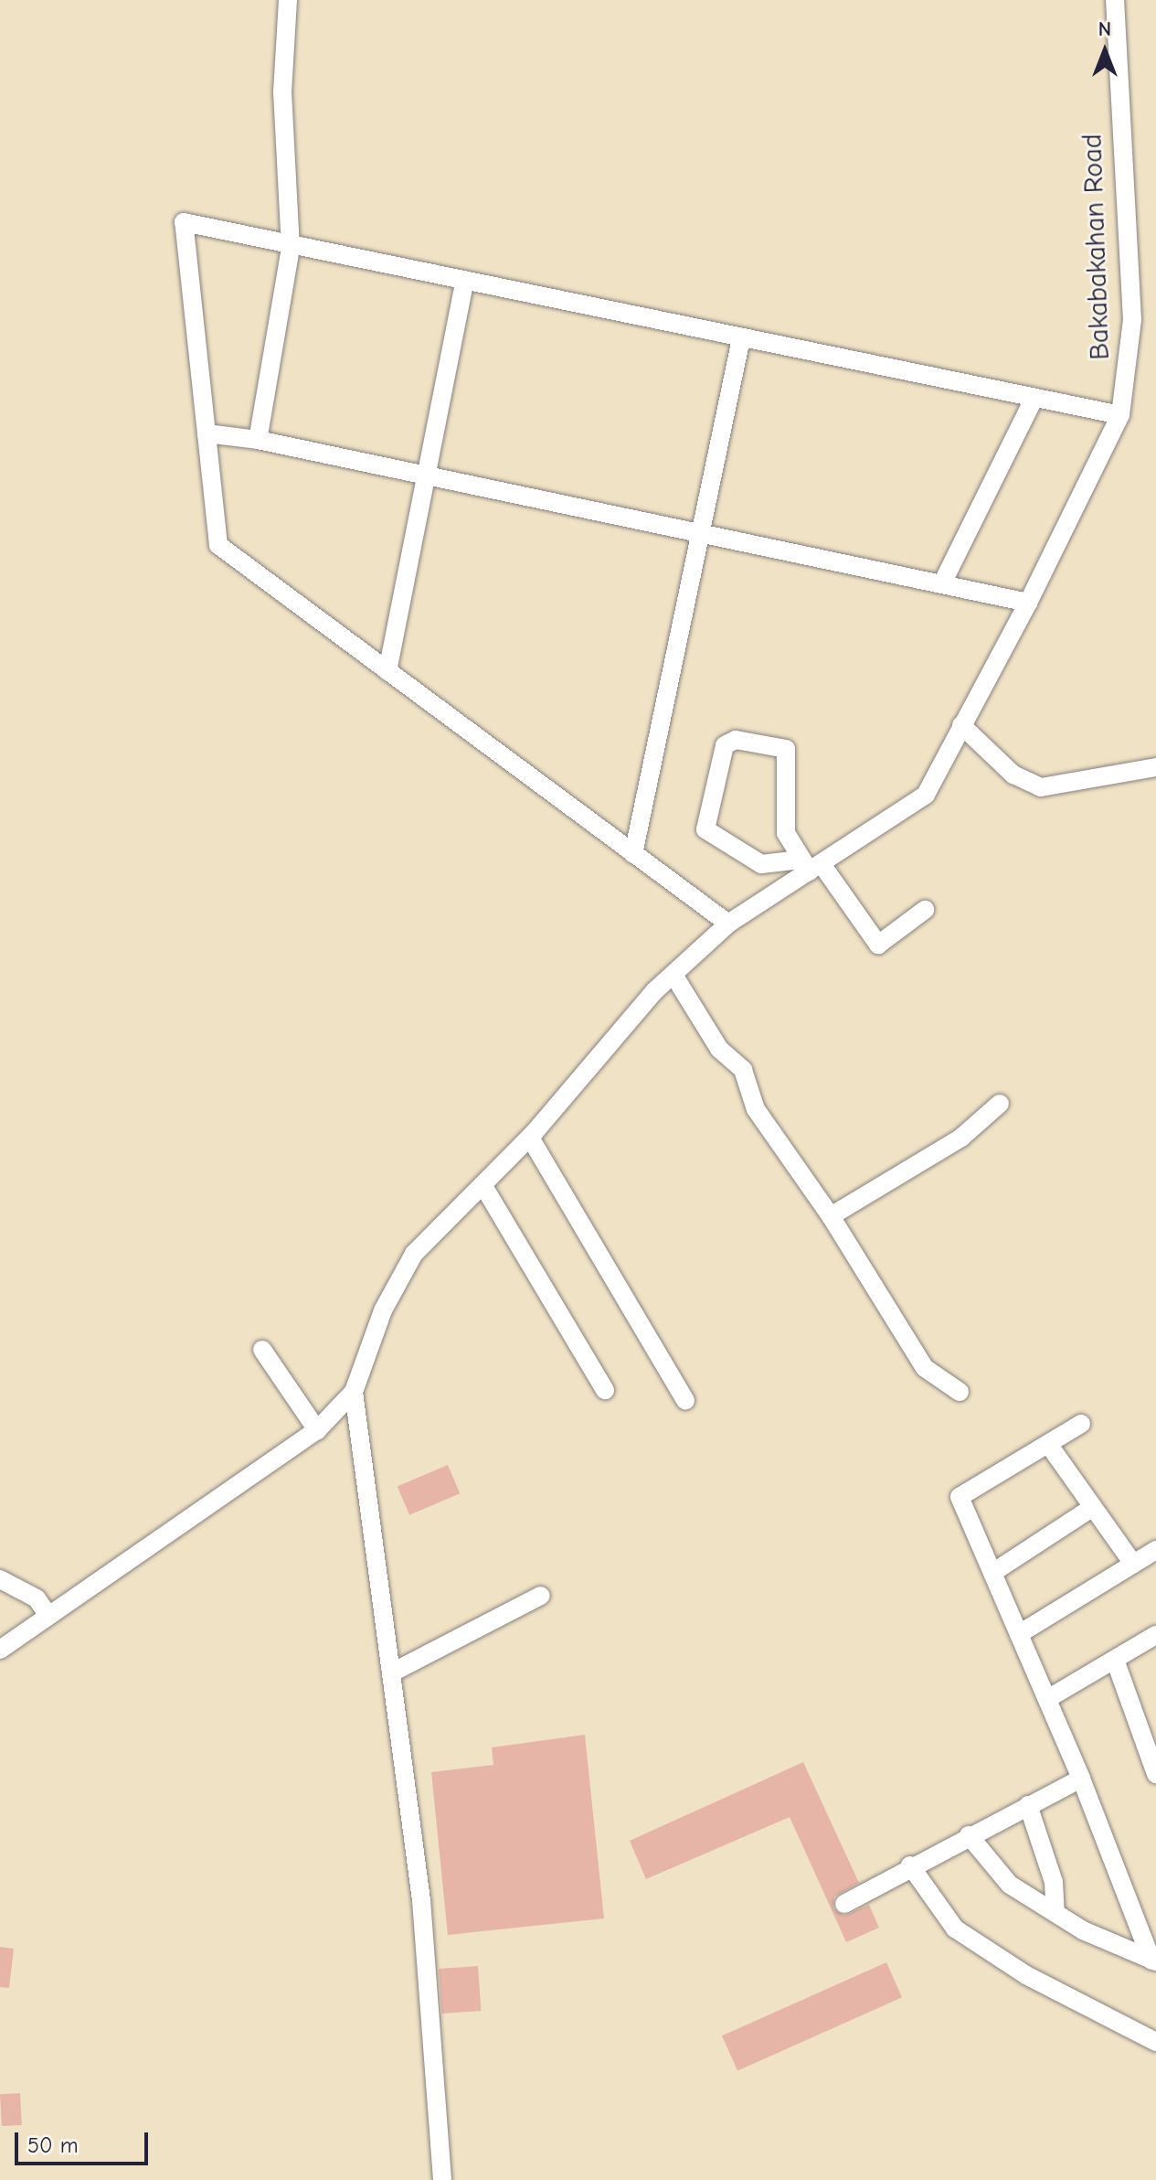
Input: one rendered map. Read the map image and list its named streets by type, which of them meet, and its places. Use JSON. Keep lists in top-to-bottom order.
{
  "streets": {
    "street": ["Bakabakahan Road"]
  },
  "scale_bar": "50 m",
  "north": "top"
}
